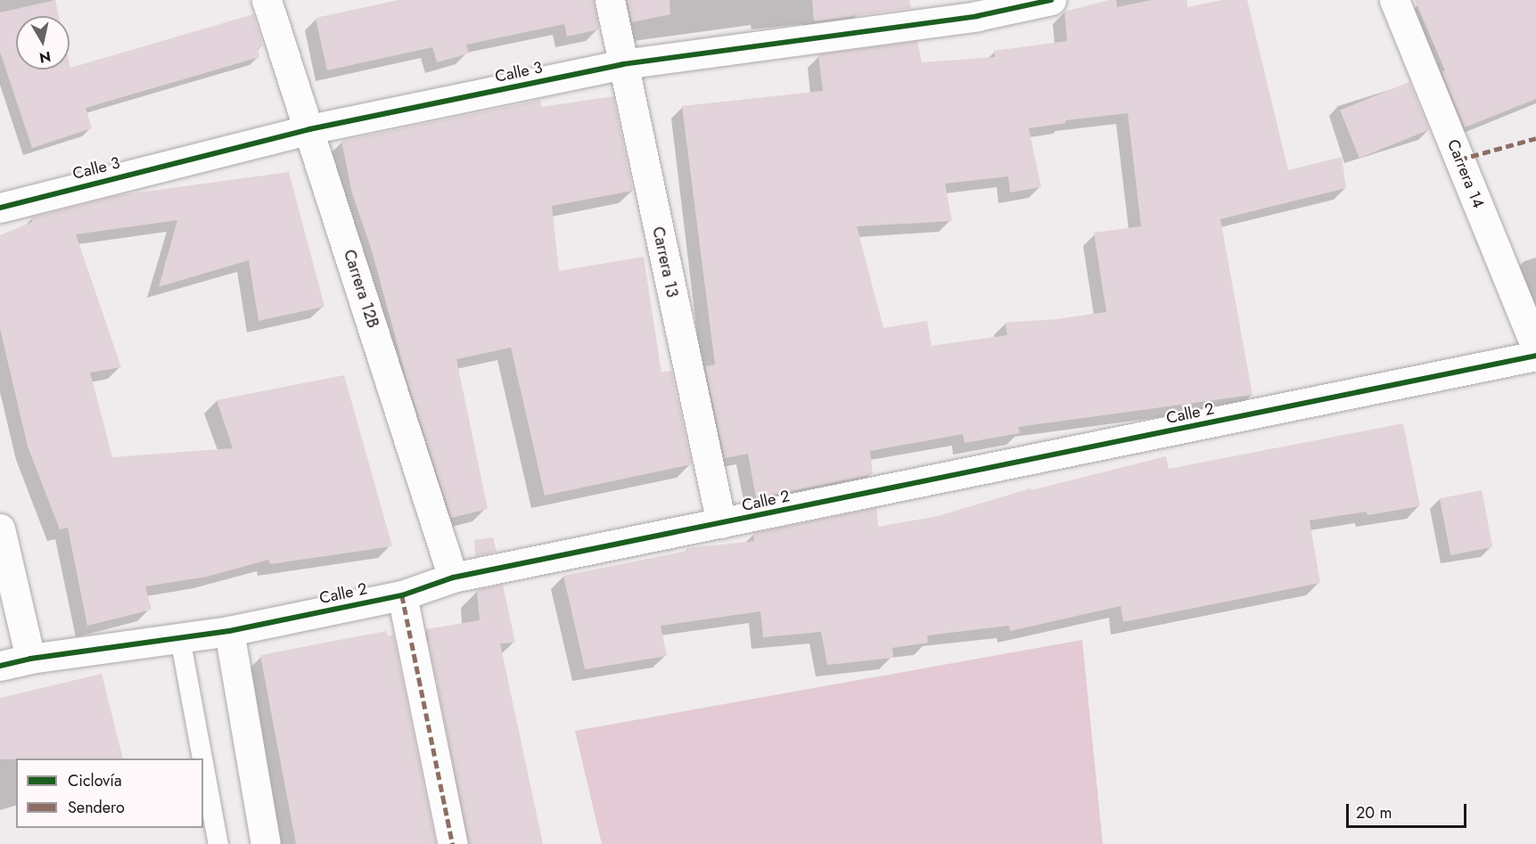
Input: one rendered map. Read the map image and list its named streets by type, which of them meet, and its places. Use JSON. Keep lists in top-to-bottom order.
{
  "streets": {
    "street": [
      "Calle 3",
      "Carrera 14",
      "Carrera 13",
      "Carrera 12B",
      "Calle 2"
    ]
  },
  "crossings": [
    ["Calle 3", "Carrera 13"],
    ["Calle 3", "Carrera 12B"],
    ["Carrera 13", "Calle 2"],
    ["Carrera 12B", "Calle 2"]
  ],
  "legend": ["Ciclovía", "Sendero"],
  "scale_bar": "20 m",
  "north": "bottom"
}
